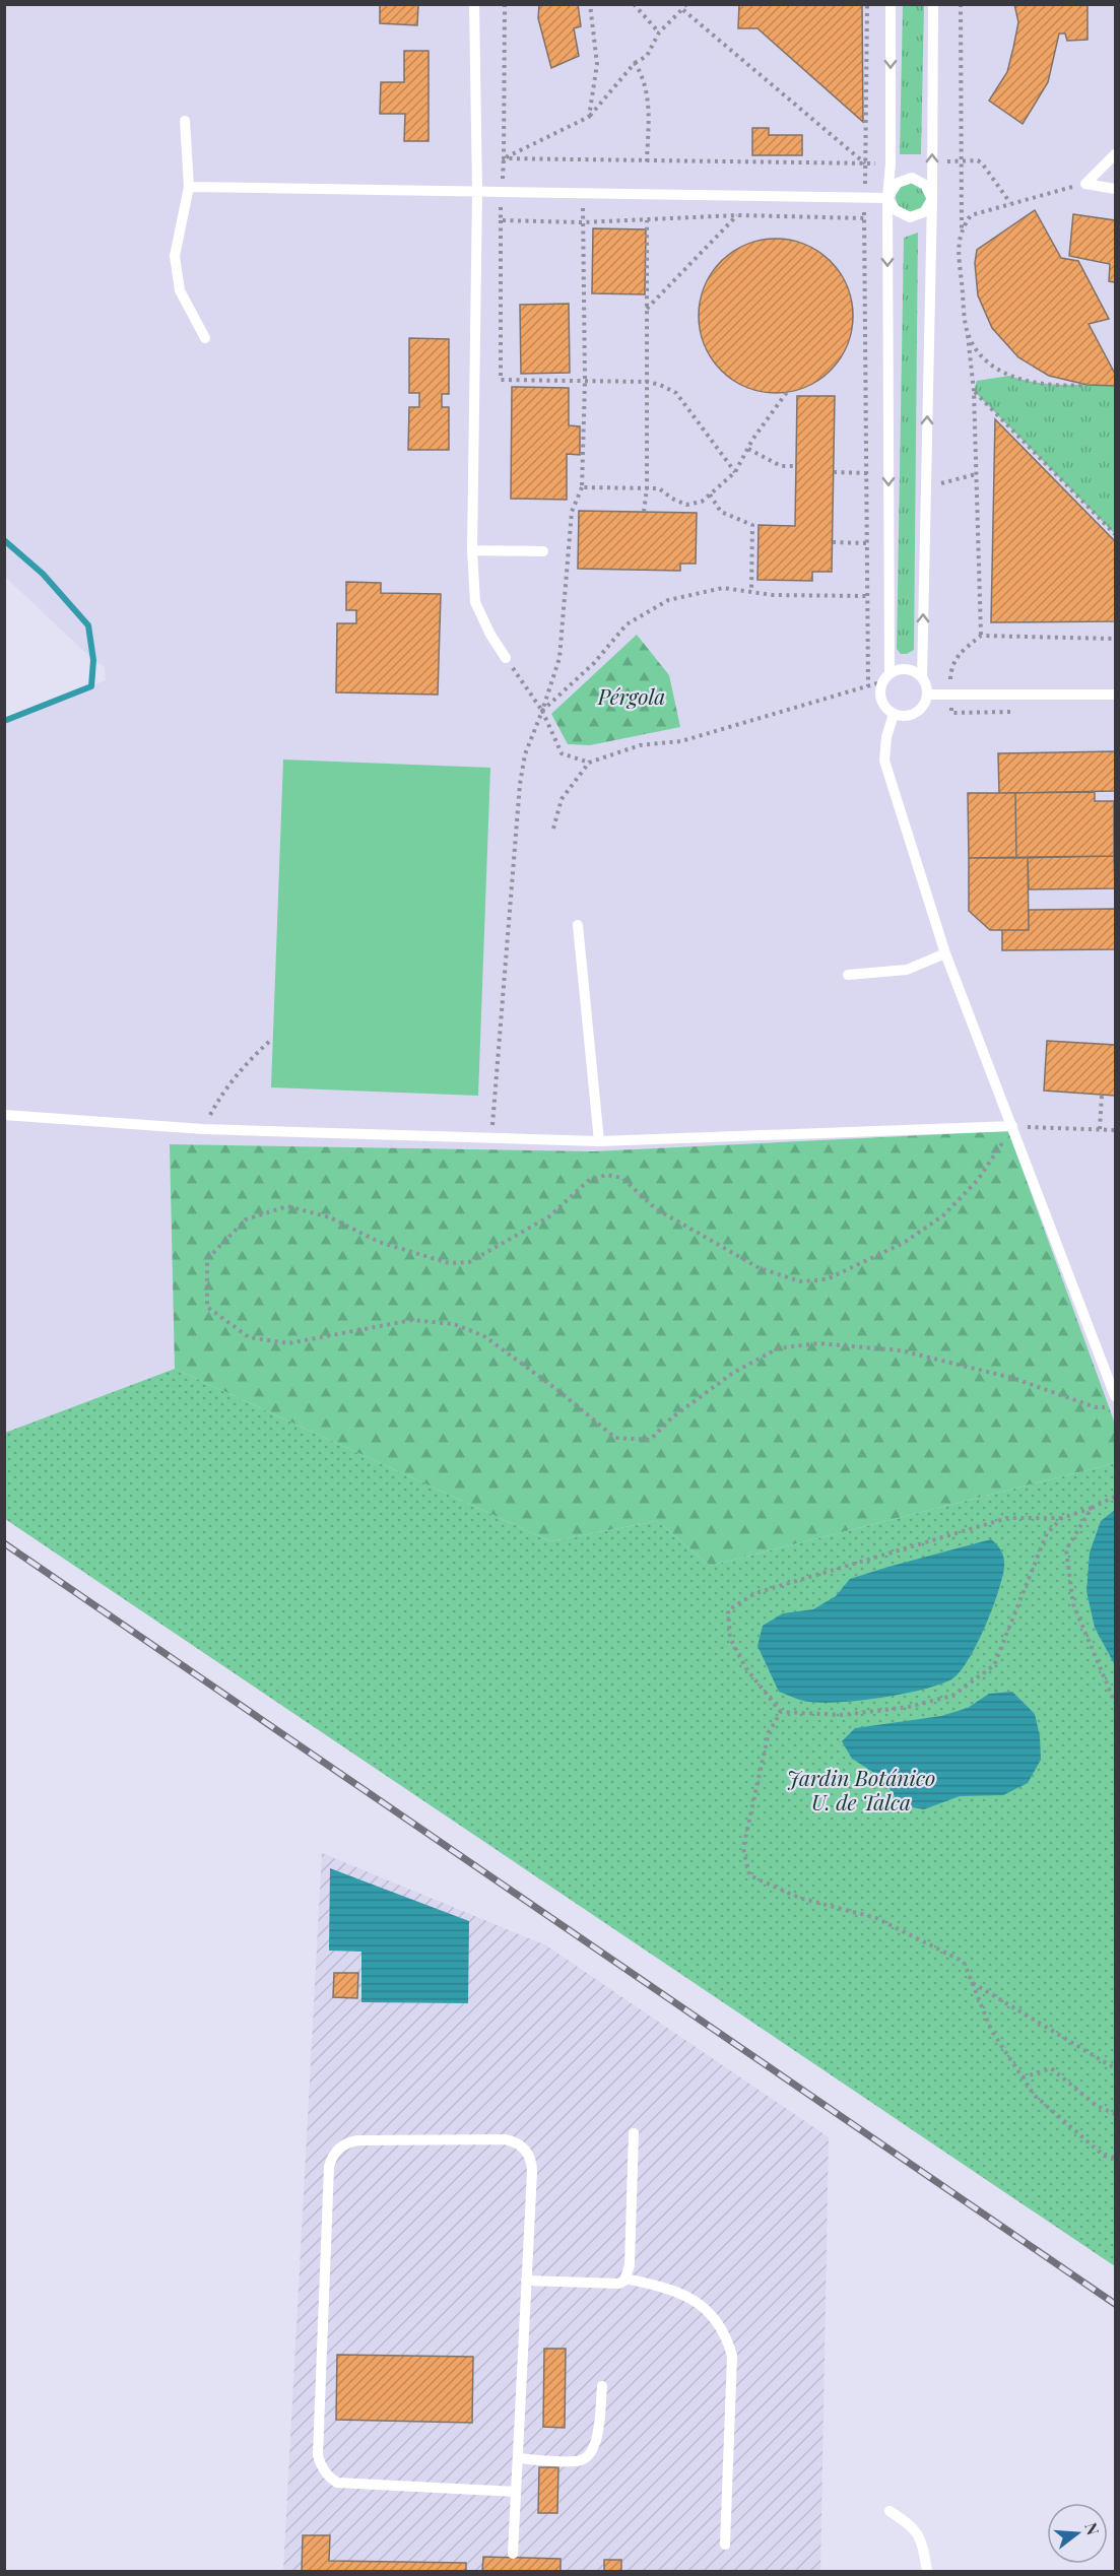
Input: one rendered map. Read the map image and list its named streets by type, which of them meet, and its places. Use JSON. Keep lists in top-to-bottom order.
{
  "parks": ["Pérgola", "Jardin Botánico U. de Talca"],
  "north": "right"
}
